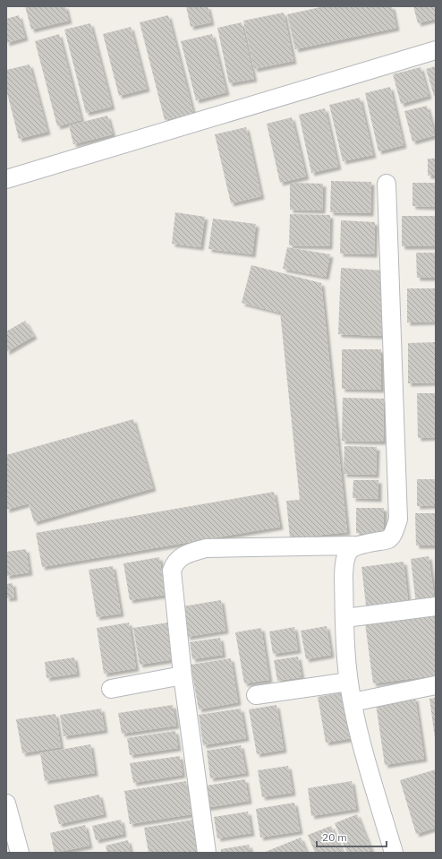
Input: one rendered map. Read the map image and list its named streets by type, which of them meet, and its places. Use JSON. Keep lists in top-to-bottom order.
{
  "scale_bar": "20 m"
}
